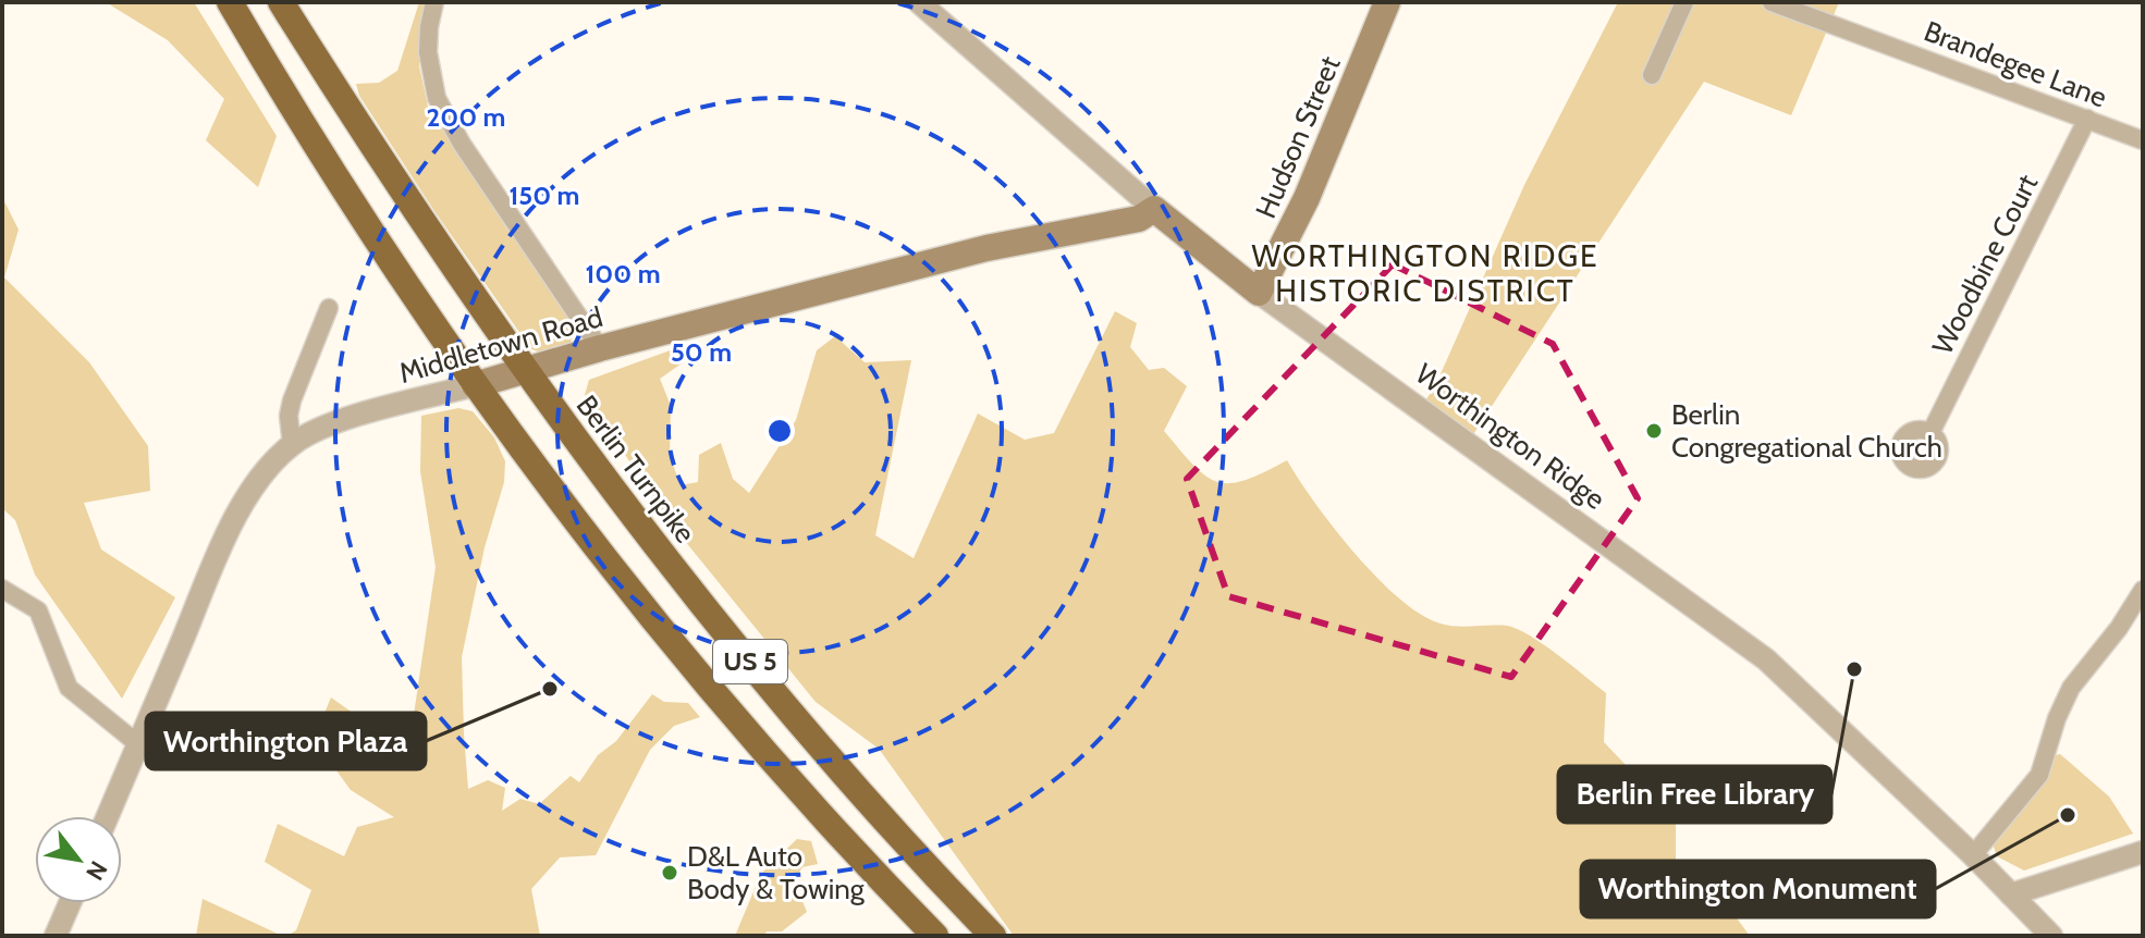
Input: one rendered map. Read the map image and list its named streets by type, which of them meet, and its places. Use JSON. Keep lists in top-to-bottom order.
{
  "streets": {
    "highway": ["Berlin Turnpike", "US 5"],
    "main road": ["Hudson Street", "Middletown Road", "Worthington Ridge"],
    "street": ["Brandegee Lane", "Woodbine Court"]
  },
  "crossings": [
    ["Brandegee Lane", "Woodbine Court"],
    ["Hudson Street", "Worthington Ridge"],
    ["Middletown Road", "Worthington Ridge"],
    ["Middletown Road", "Berlin Turnpike"],
    ["Middletown Road", "US 5"]
  ],
  "districts": ["WORTHINGTON RIDGE HISTORIC DISTRICT"],
  "places": [
    "Berlin Congregational Church",
    "Berlin Free Library",
    "Worthington Plaza",
    "Worthington Monument",
    "D&L Auto Body & Towing"
  ],
  "north": "bottom right",
  "rings": [
    "200 m",
    "150 m",
    "100 m",
    "50 m"
  ]
}
